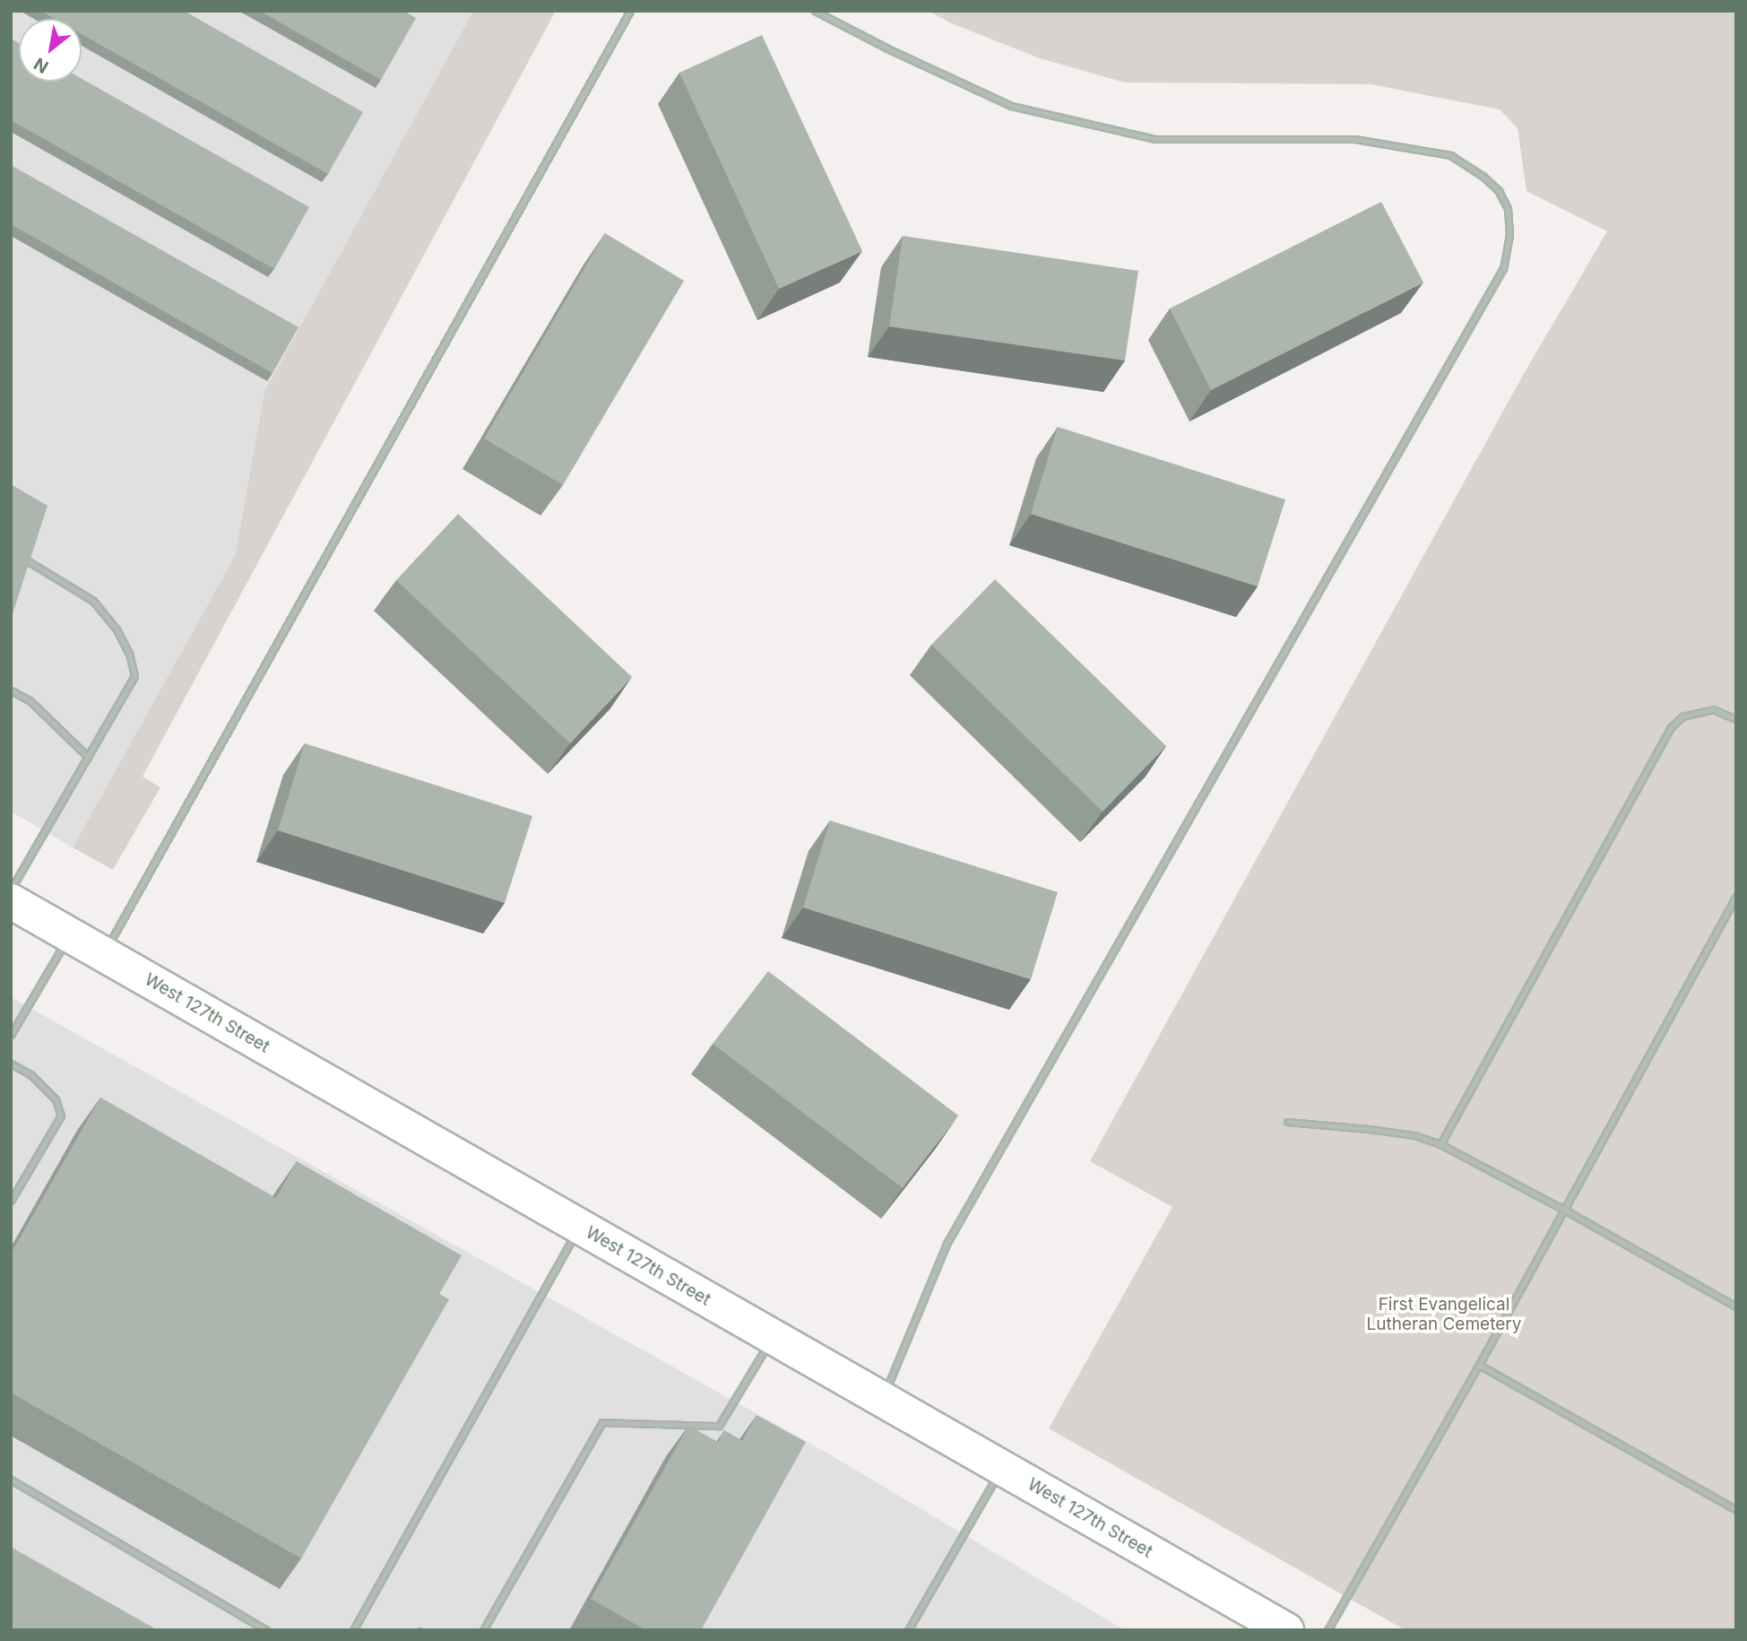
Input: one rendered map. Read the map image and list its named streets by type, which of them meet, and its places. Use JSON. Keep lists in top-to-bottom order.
{
  "streets": {
    "main road": ["West 127th Street"]
  },
  "parks": ["First Evangelical Lutheran Cemetery"],
  "north": "bottom left"
}
